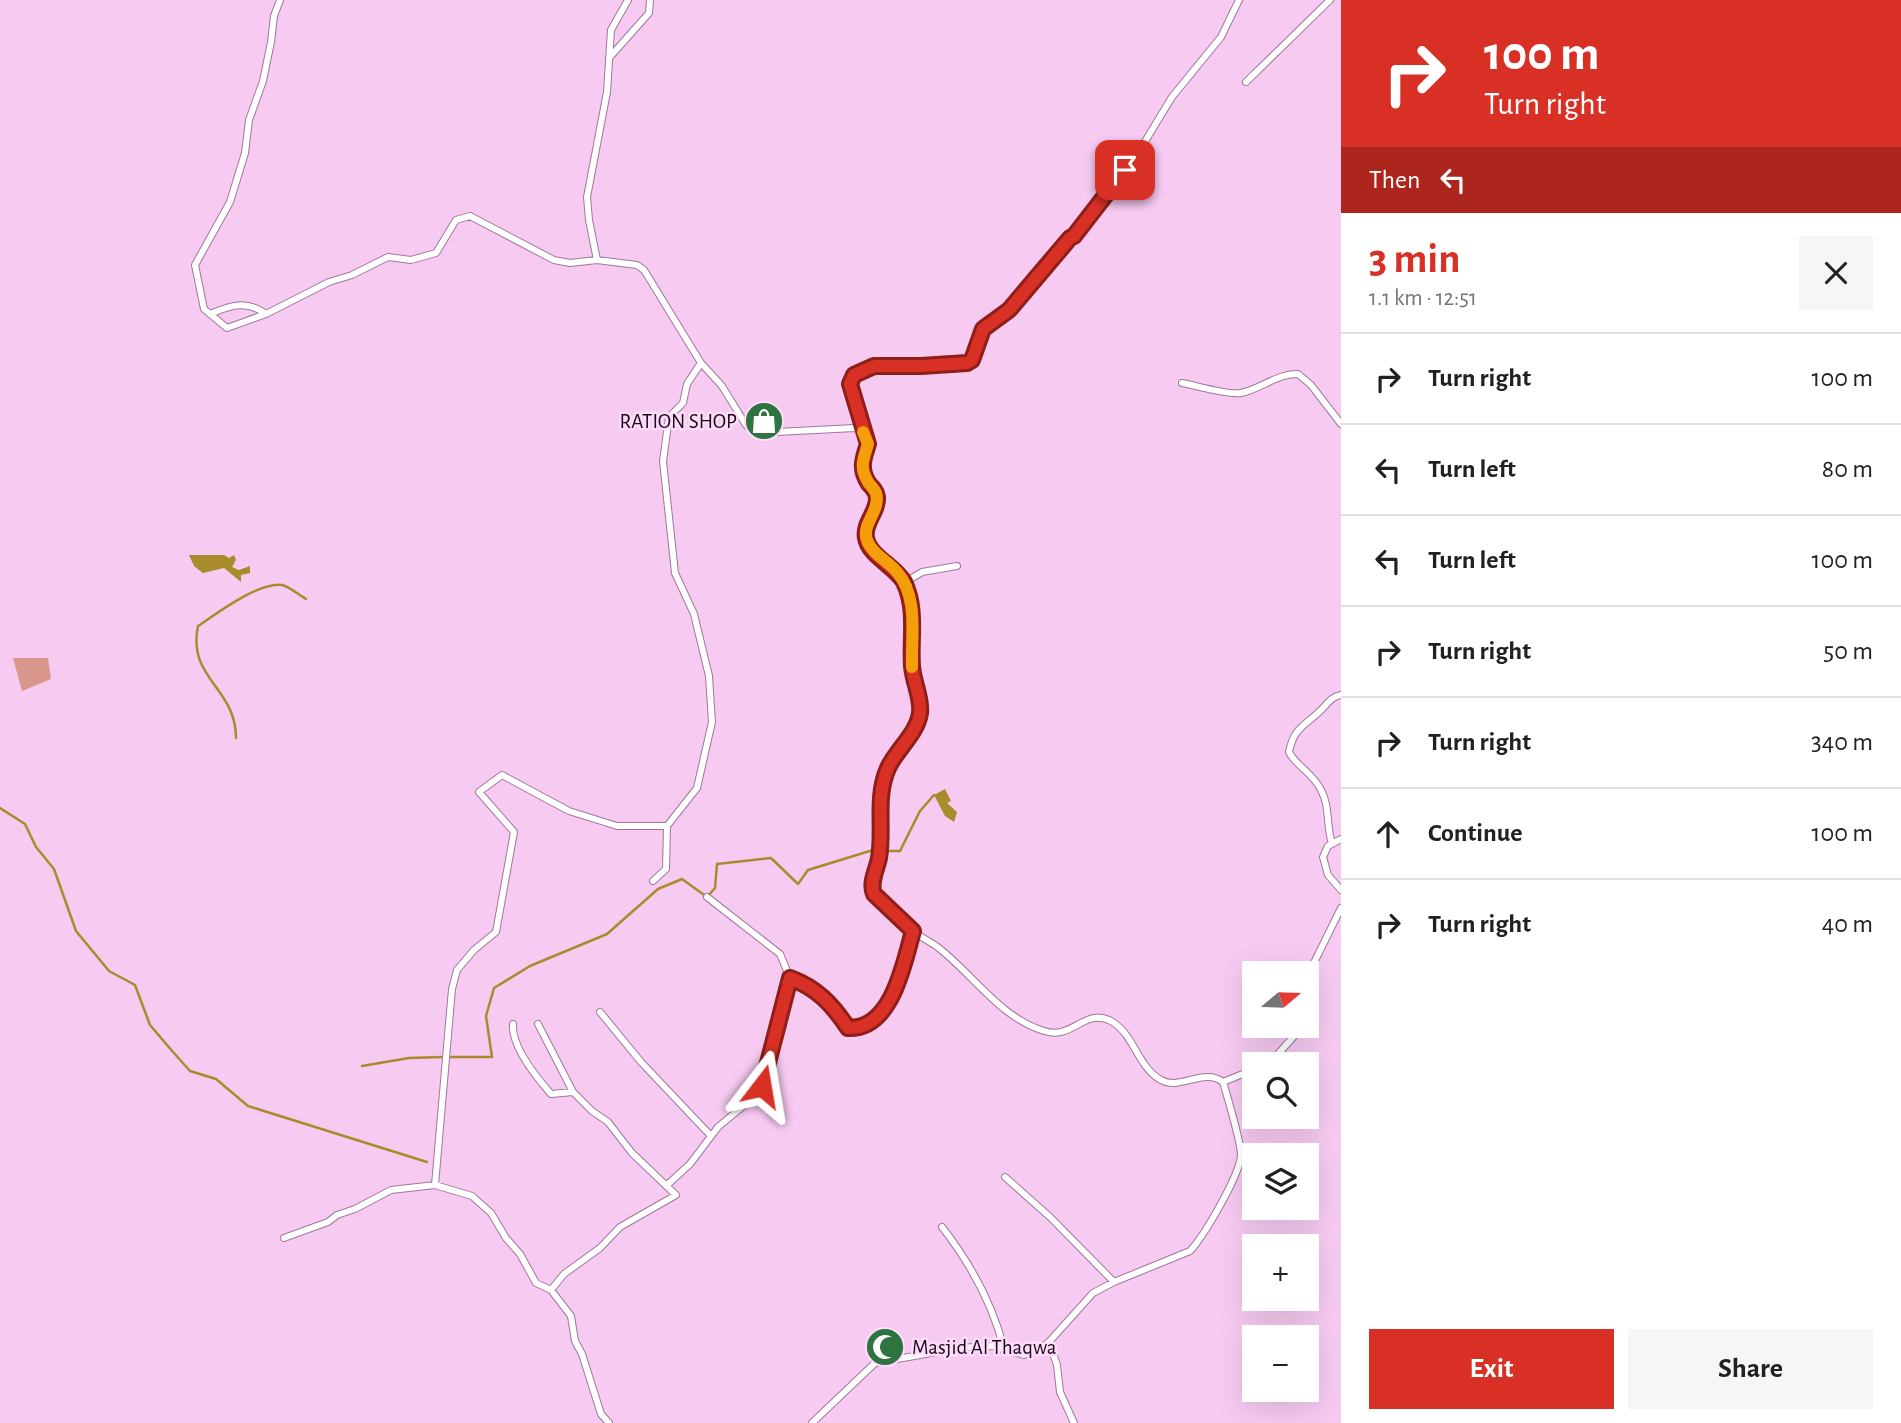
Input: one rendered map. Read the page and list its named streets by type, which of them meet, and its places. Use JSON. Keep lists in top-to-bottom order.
{
  "places": {
    "shop": ["RATION SHOP"],
    "mosque": ["Masjid Al Thaqwa"]
  },
  "north": "right",
  "page": {
    "turn": ["100 m", "Turn right"],
    "then": "Then",
    "heading": ["3 min", "1.1 km · 12:51"],
    "list": [
      {
        "name": "Turn right",
        "value": "100 m"
      },
      {
        "name": "Turn left",
        "value": "80 m"
      },
      {
        "name": "Turn left",
        "value": "100 m"
      },
      {
        "name": "Turn right",
        "value": "50 m"
      },
      {
        "name": "Turn right",
        "value": "340 m"
      },
      {
        "name": "Continue",
        "value": "100 m"
      },
      {
        "name": "Turn right",
        "value": "40 m"
      }
    ],
    "map_buttons": ["+", "−"],
    "buttons": ["Exit", "Share"]
  }
}
